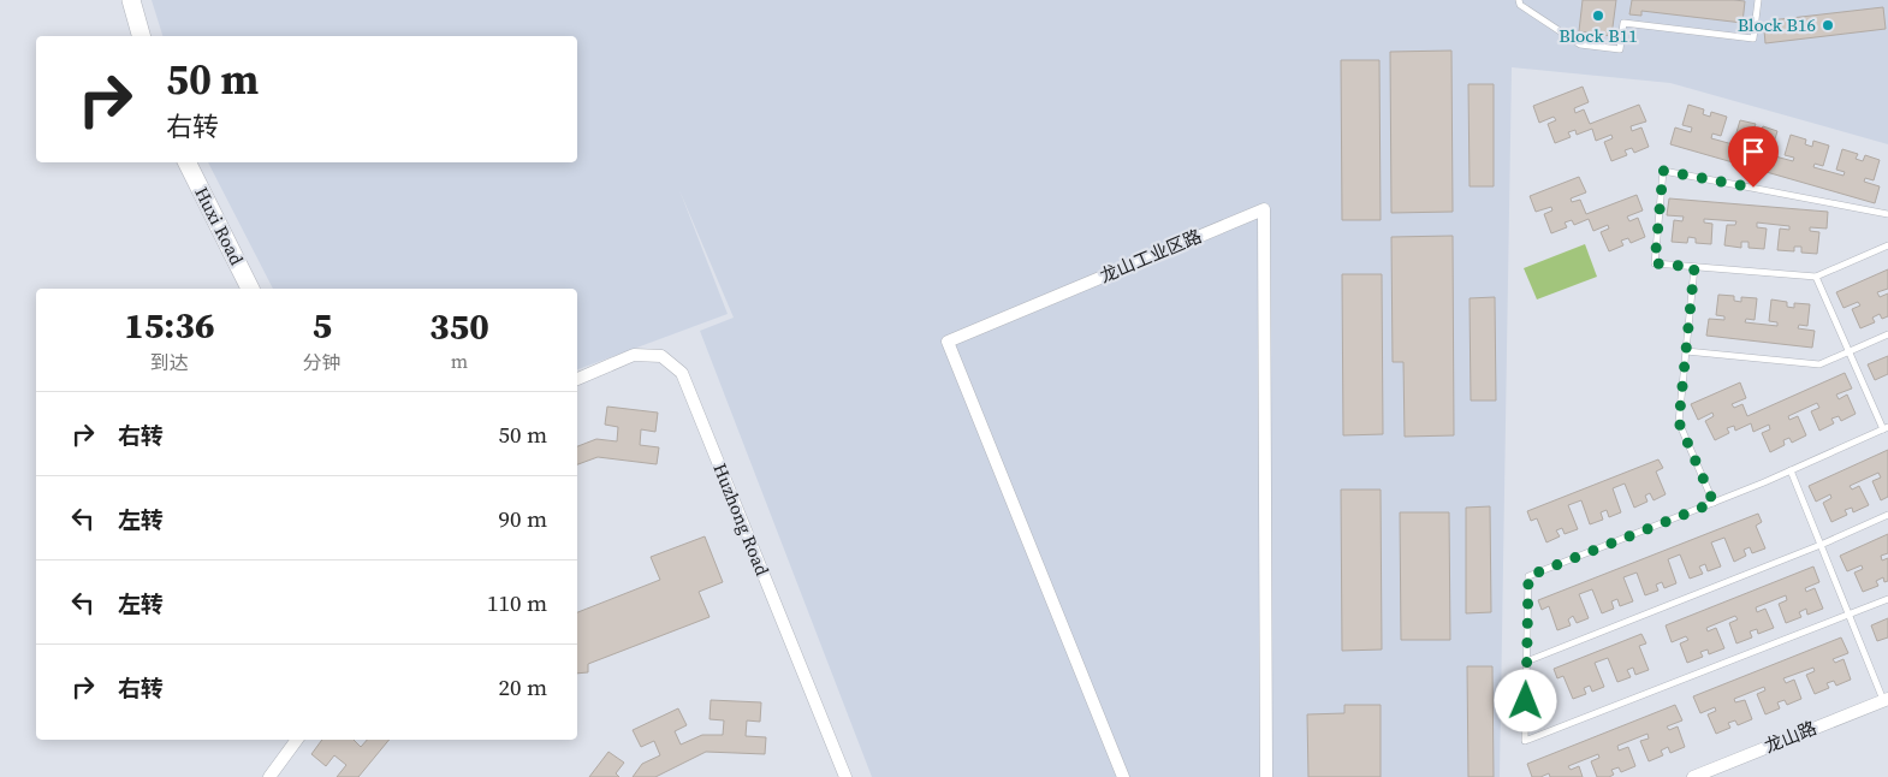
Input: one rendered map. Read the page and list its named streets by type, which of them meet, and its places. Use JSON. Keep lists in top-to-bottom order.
{
  "streets": {
    "street": [
      "Huxi Road",
      "龙山工业区路",
      "Huzhong Road",
      "龙山路"
    ]
  },
  "places": ["Block B11", "Block B16"],
  "page": {
    "turn": ["50 m", "右转"],
    "eta": [
      "15:36",
      "到达",
      "5",
      "分钟",
      "350",
      "m"
    ],
    "list": [
      {
        "name": "右转",
        "value": "50 m"
      },
      {
        "name": "左转",
        "value": "90 m"
      },
      {
        "name": "左转",
        "value": "110 m"
      },
      {
        "name": "右转",
        "value": "20 m"
      }
    ]
  }
}
